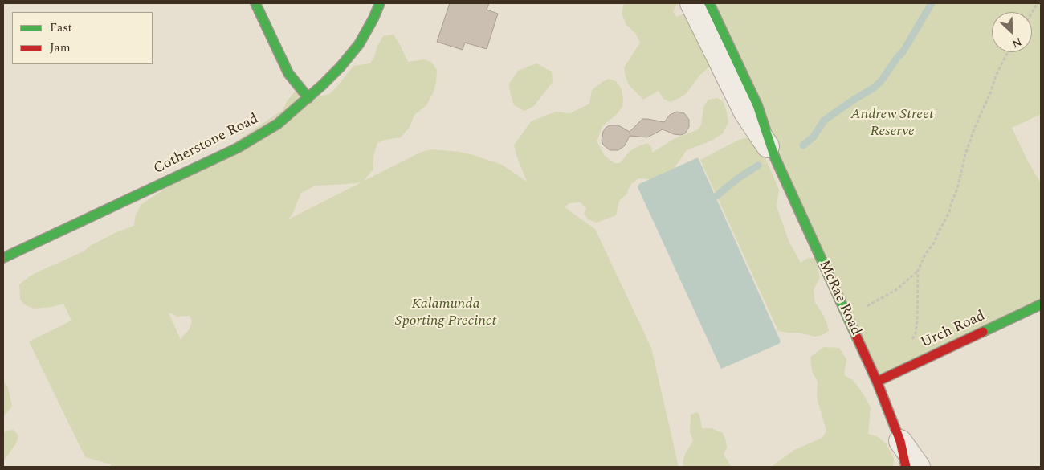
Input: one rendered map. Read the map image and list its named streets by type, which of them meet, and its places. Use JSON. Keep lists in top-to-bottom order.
{
  "streets": {
    "street": ["Cotherstone Road", "McRae Road", "Urch Road"]
  },
  "crossings": [
    ["McRae Road", "Urch Road"]
  ],
  "parks": ["Andrew Street Reserve", "Kalamunda Sporting Precinct"],
  "legend": ["Fast", "Jam"],
  "north": "bottom right"
}
